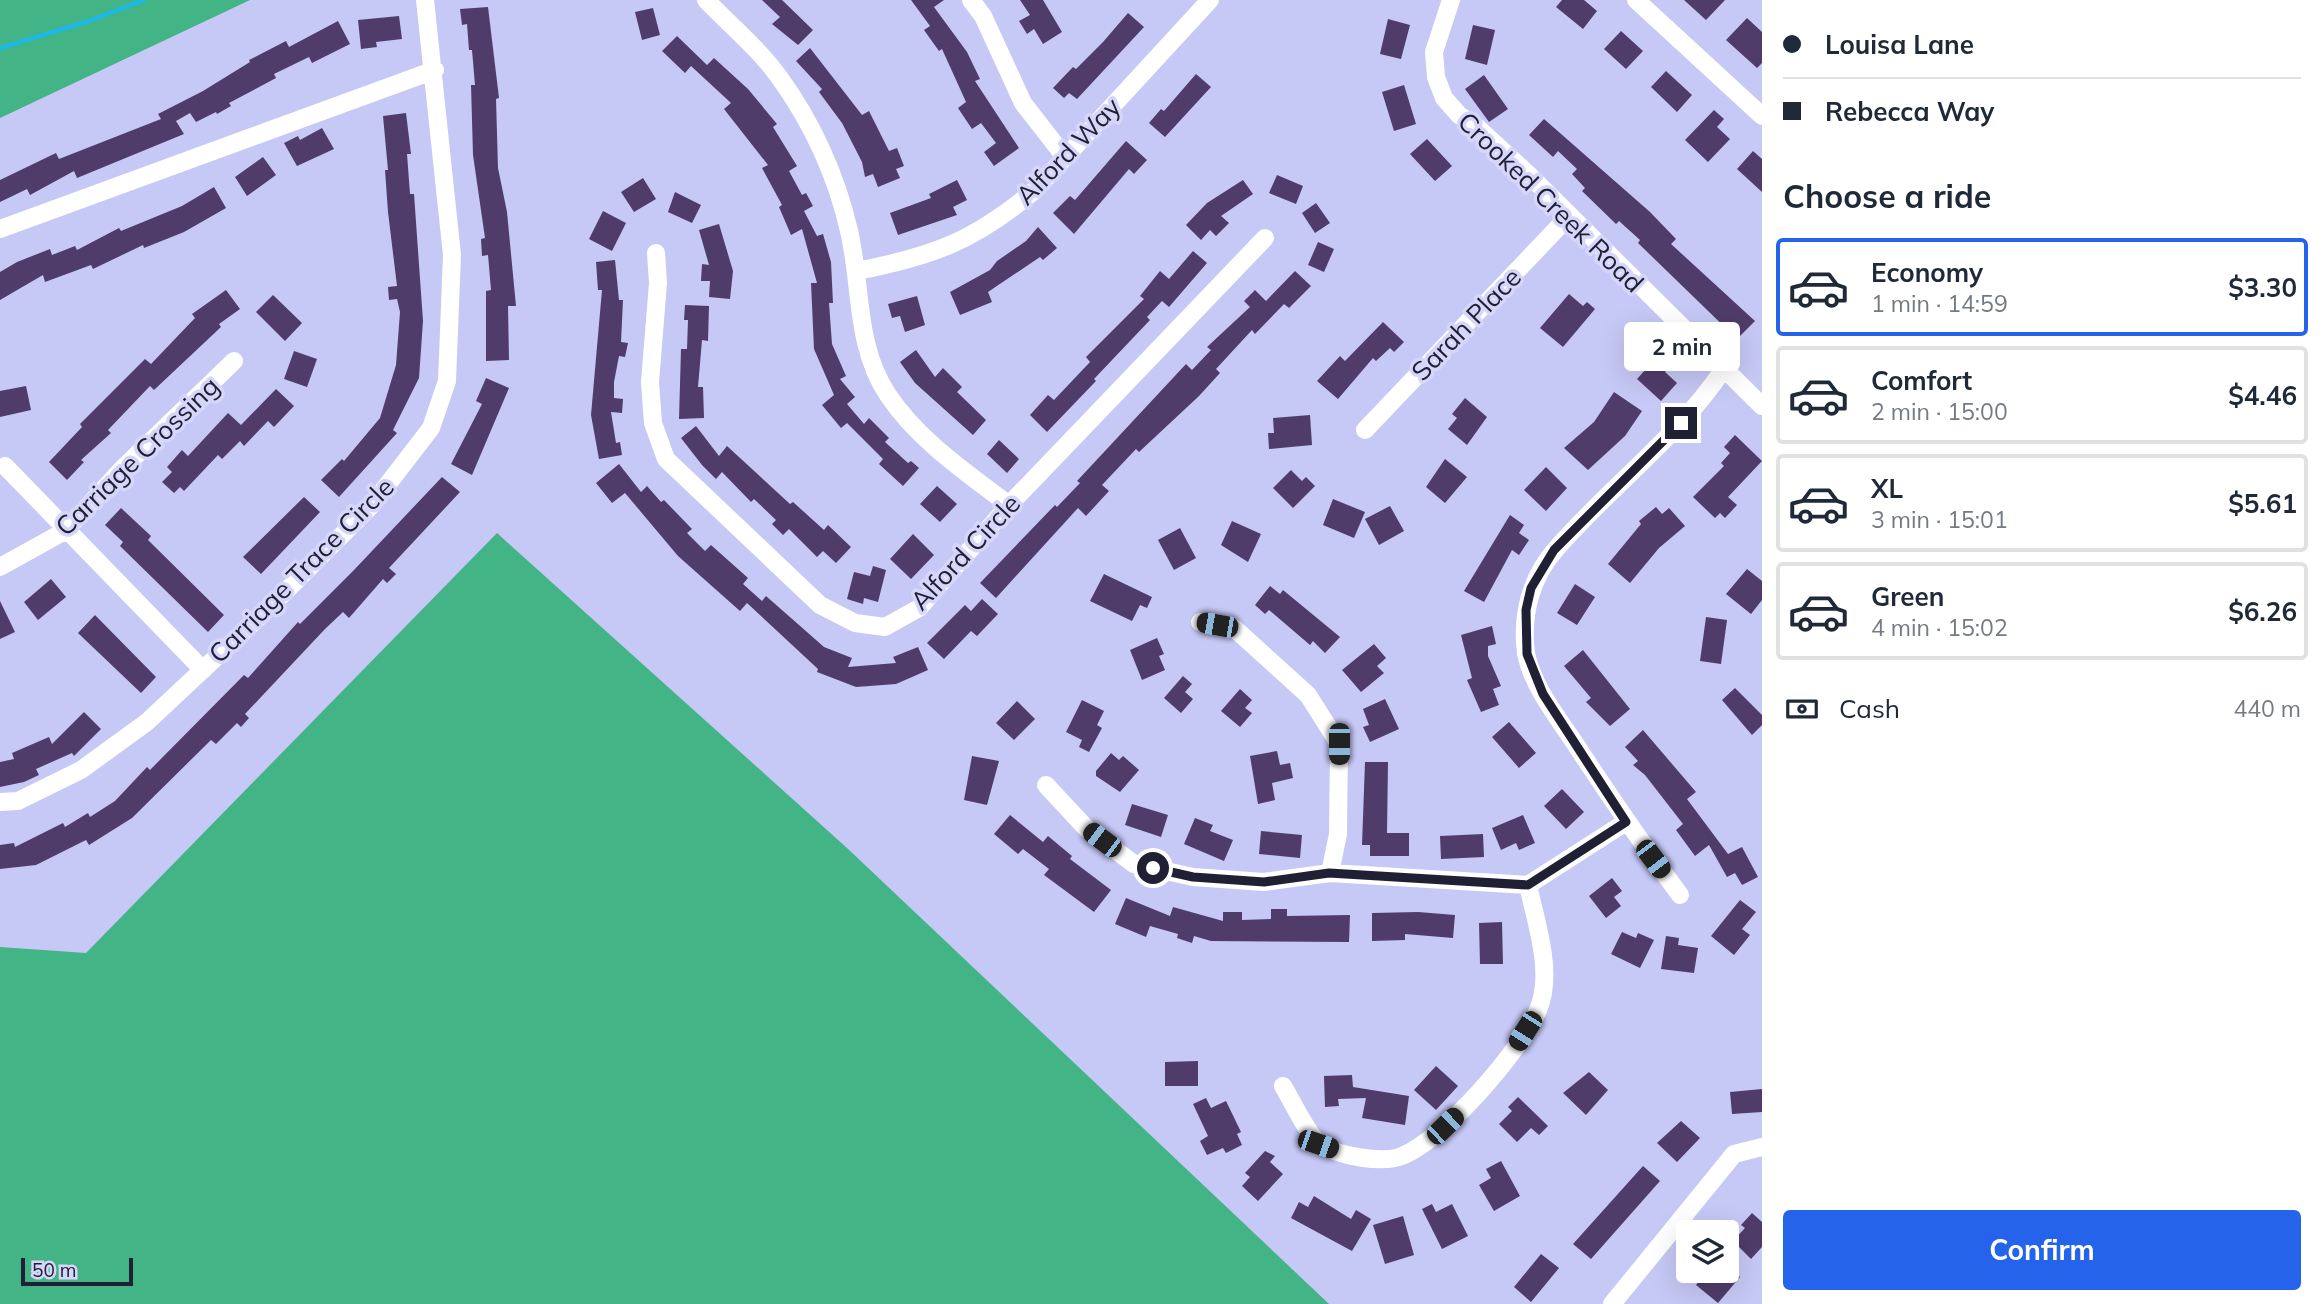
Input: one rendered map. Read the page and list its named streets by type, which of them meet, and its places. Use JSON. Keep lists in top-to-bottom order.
{
  "streets": {
    "street": [
      "Alford Way",
      "Crooked Creek Road",
      "Sarah Place",
      "Carriage Crossing",
      "Alford Circle",
      "Carriage Trace Circle"
    ]
  },
  "crossings": [
    ["Crooked Creek Road", "Sarah Place"]
  ],
  "scale_bar": "50 m",
  "page": {
    "banner": ["Louisa Lane", "Rebecca Way"],
    "heading": "Choose a ride",
    "list": [
      {
        "name": "Economy",
        "note": "1 min · 14:59",
        "value": "$3.30"
      },
      {
        "name": "Comfort",
        "note": "2 min · 15:00",
        "value": "$4.46"
      },
      {
        "name": "XL",
        "note": "3 min · 15:01",
        "value": "$5.61"
      },
      {
        "name": "Green",
        "note": "4 min · 15:02",
        "value": "$6.26"
      }
    ],
    "bubble": "2 min",
    "pay": ["Cash", "440 m"],
    "buttons": "Confirm",
    "scale": "50 m"
  }
}
